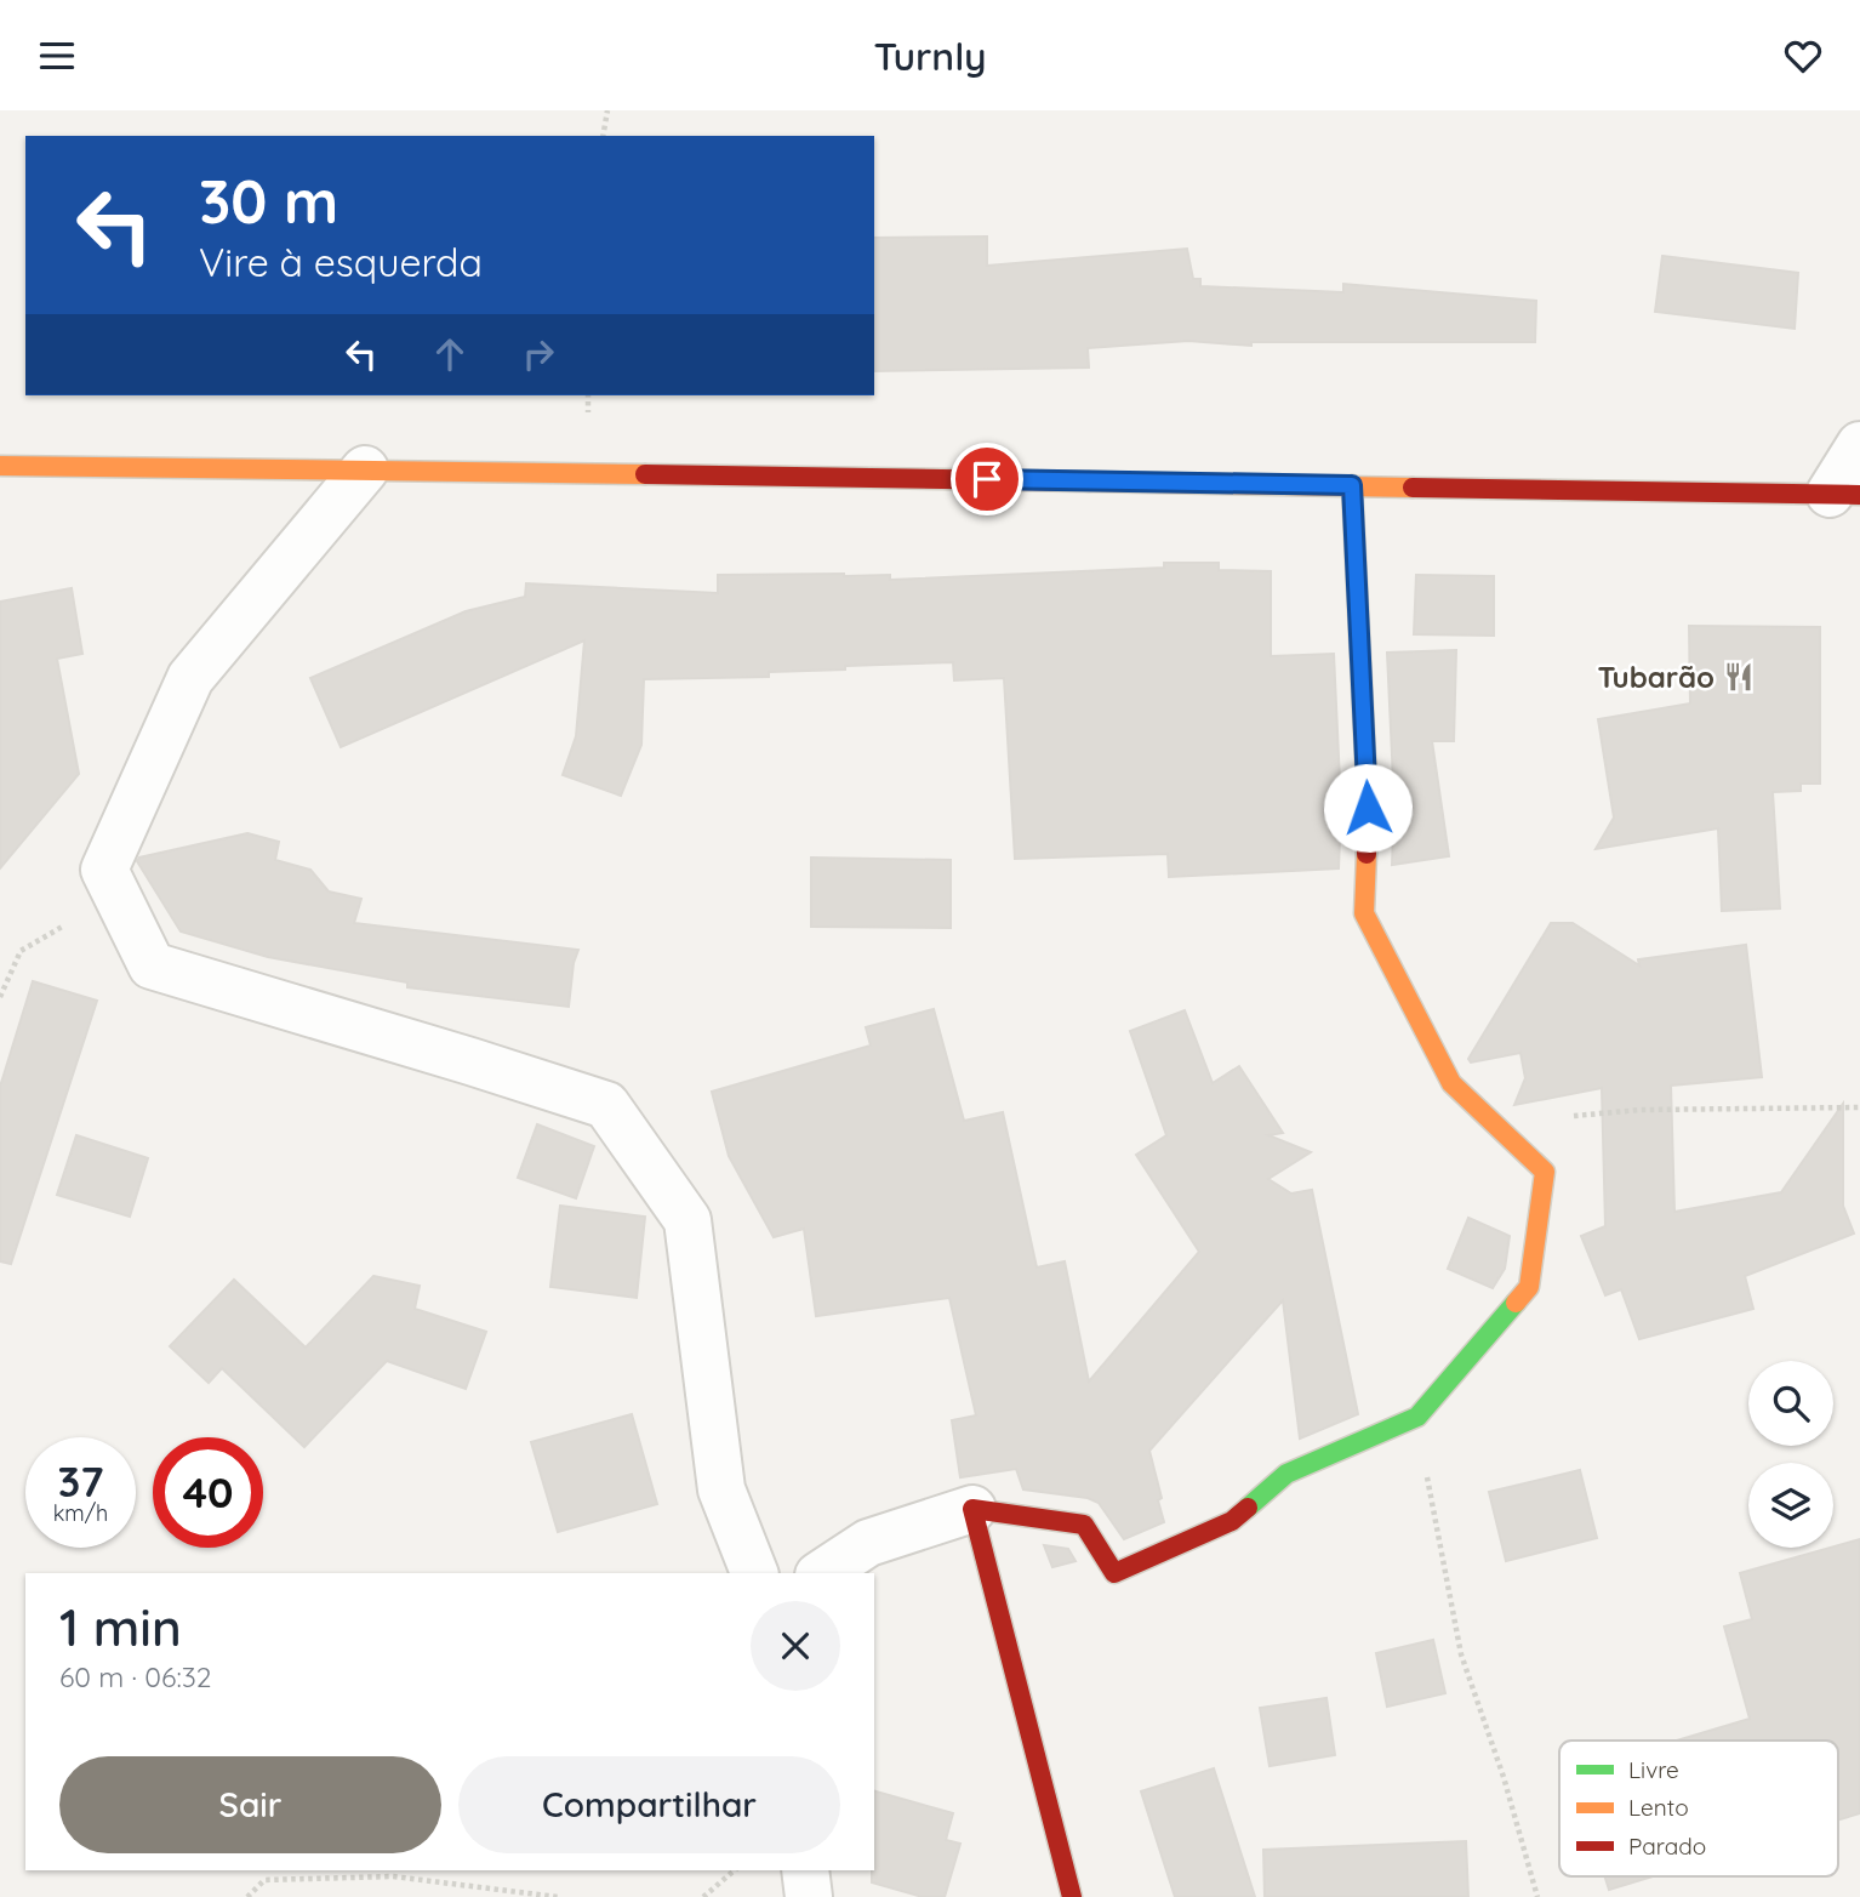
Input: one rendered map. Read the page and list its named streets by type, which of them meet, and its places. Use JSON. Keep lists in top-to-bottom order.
{
  "places": {
    "restaurant": ["Tubarão"]
  },
  "legend": ["Livre", "Lento", "Parado"],
  "page": {
    "header": "Turnly",
    "turn": ["30 m", "Vire à esquerda"],
    "speed": "37 km/h",
    "limit": "40",
    "heading": ["1 min", "60 m · 06:32"],
    "buttons": ["Sair", "Compartilhar"]
  }
}
